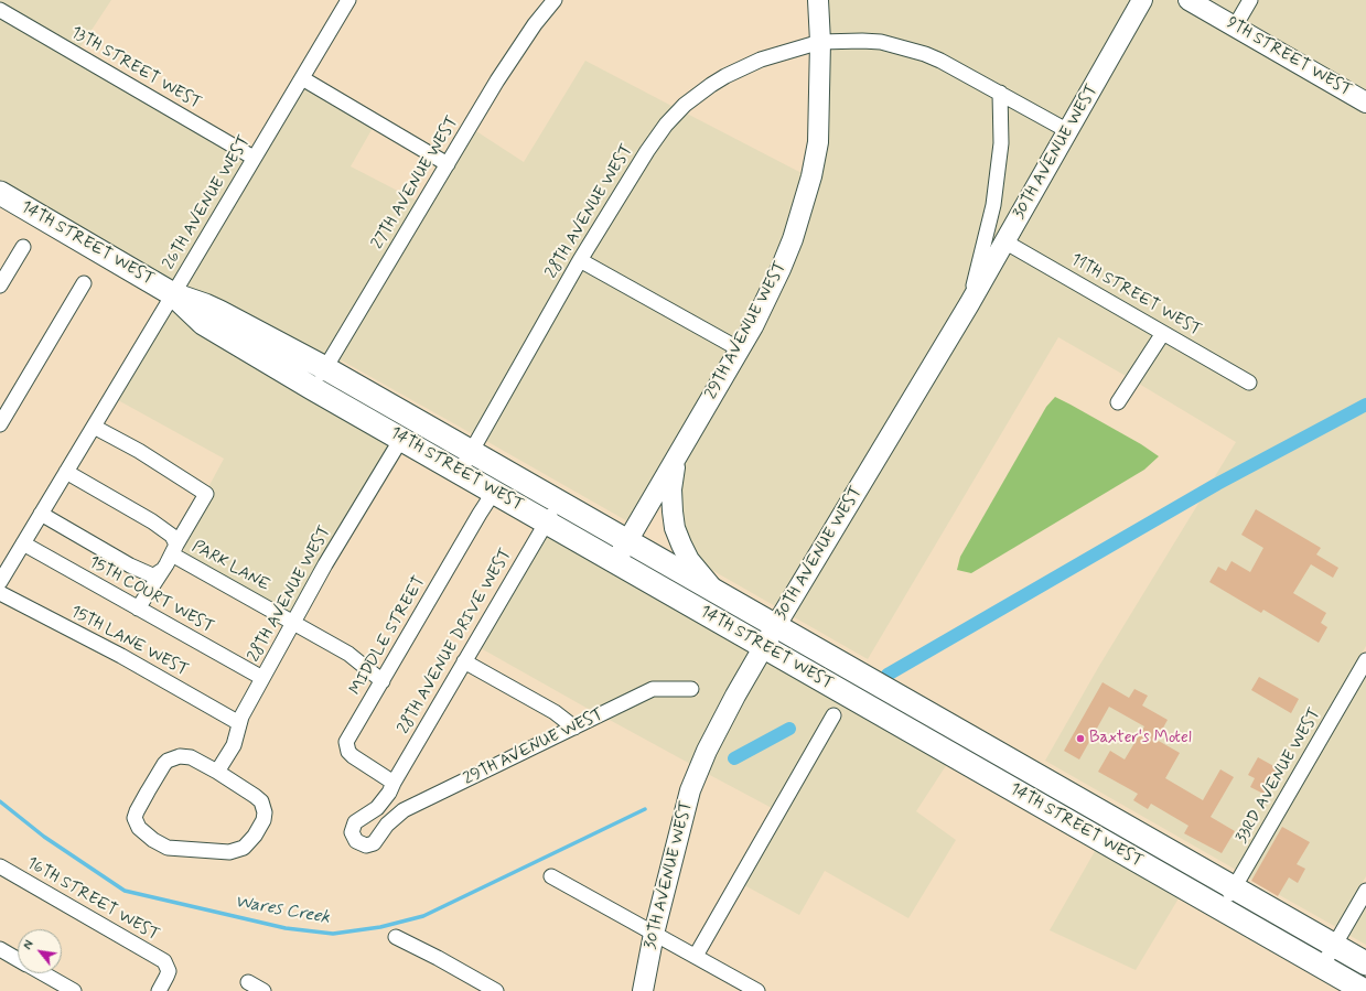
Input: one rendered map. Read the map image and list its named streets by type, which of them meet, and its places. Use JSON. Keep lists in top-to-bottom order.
{
  "streets": {
    "main road": ["14TH STREET WEST"],
    "street": [
      "9TH STREET WEST",
      "13TH STREET WEST",
      "30TH AVENUE WEST",
      "27TH AVENUE WEST",
      "26TH AVENUE WEST",
      "28TH AVENUE WEST",
      "11TH STREET WEST",
      "29TH AVENUE WEST",
      "PARK LANE",
      "15TH COURT WEST",
      "MIDDLE STREET",
      "15TH LANE WEST",
      "28TH AVENUE DRIVE WEST",
      "33RD AVENUE WEST",
      "16TH STREET WEST"
    ]
  },
  "crossings": [
    ["13TH STREET WEST", "26TH AVENUE WEST"],
    ["30TH AVENUE WEST", "28TH AVENUE WEST"],
    ["30TH AVENUE WEST", "14TH STREET WEST"],
    ["30TH AVENUE WEST", "11TH STREET WEST"],
    ["27TH AVENUE WEST", "14TH STREET WEST"],
    ["26TH AVENUE WEST", "14TH STREET WEST"],
    ["26TH AVENUE WEST", "PARK LANE"],
    ["26TH AVENUE WEST", "15TH COURT WEST"],
    ["28TH AVENUE WEST", "14TH STREET WEST"],
    ["28TH AVENUE WEST", "29TH AVENUE WEST"],
    ["28TH AVENUE WEST", "PARK LANE"],
    ["28TH AVENUE WEST", "15TH COURT WEST"],
    ["28TH AVENUE WEST", "15TH LANE WEST"],
    ["14TH STREET WEST", "29TH AVENUE WEST"],
    ["14TH STREET WEST", "MIDDLE STREET"],
    ["14TH STREET WEST", "28TH AVENUE DRIVE WEST"],
    ["14TH STREET WEST", "33RD AVENUE WEST"],
    ["PARK LANE", "MIDDLE STREET"],
    ["MIDDLE STREET", "28TH AVENUE DRIVE WEST"]
  ],
  "water": ["Wares Creek"],
  "places": ["Baxter's Motel"],
  "north": "top left"
}
